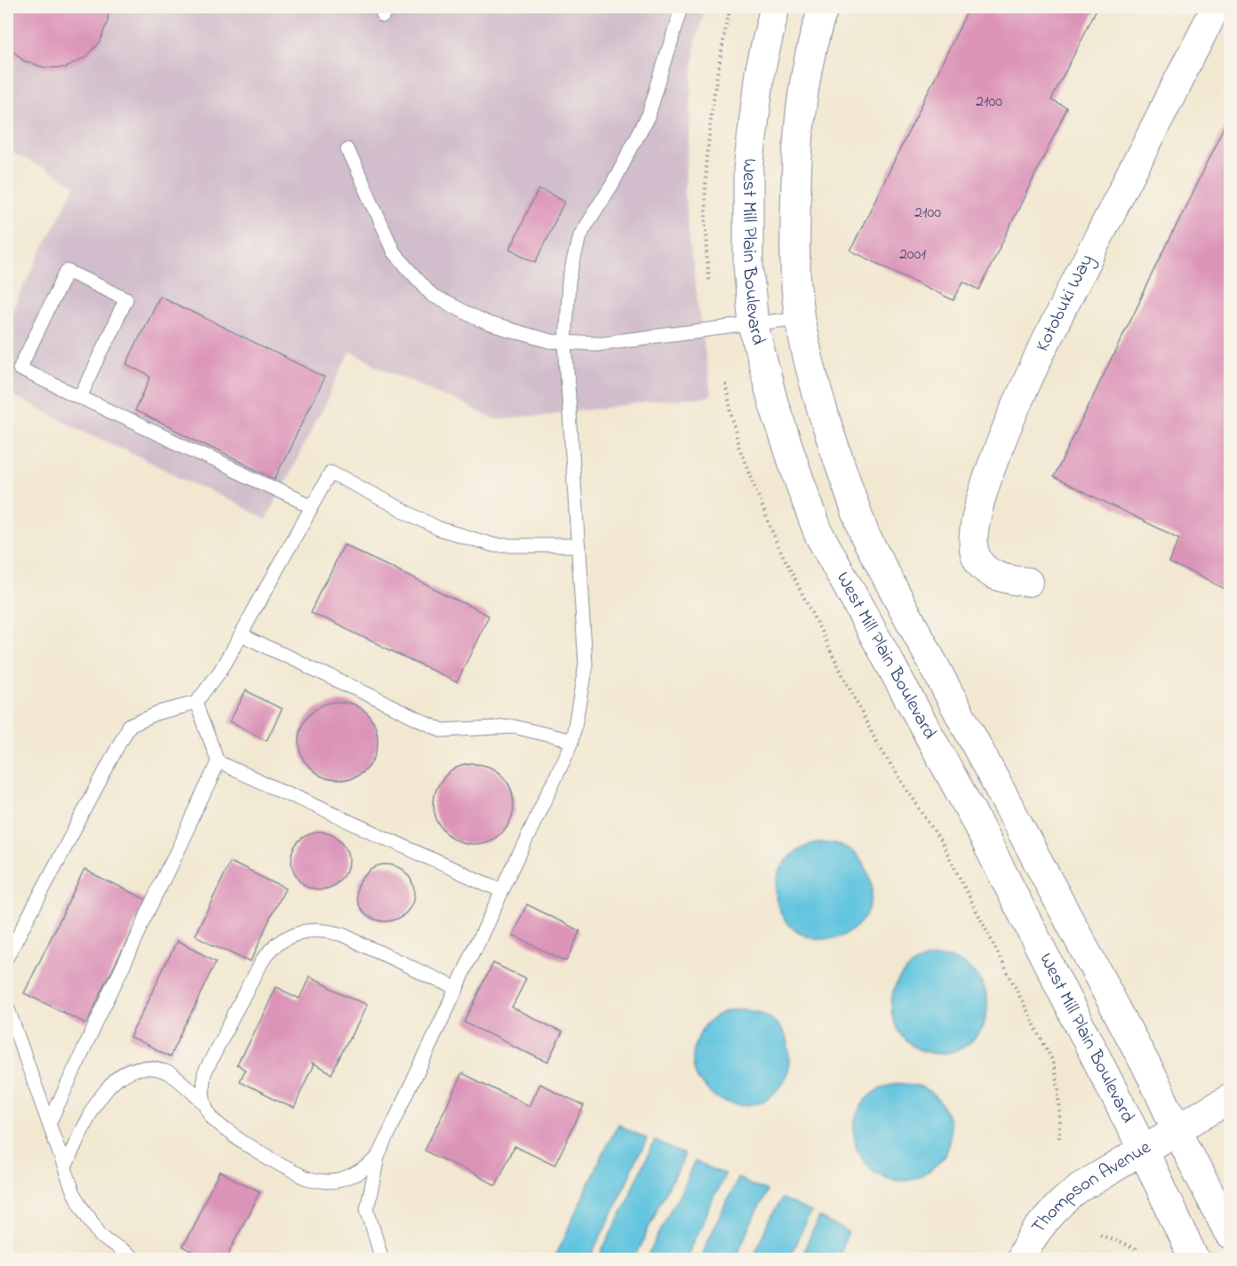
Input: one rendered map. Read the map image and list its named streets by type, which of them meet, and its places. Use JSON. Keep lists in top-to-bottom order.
{
  "streets": {
    "main road": ["West Mill Plain Boulevard", "Thompson Avenue"],
    "street": ["Kotobuki Way"]
  },
  "crossings": [
    ["West Mill Plain Boulevard", "Thompson Avenue"]
  ],
  "house_numbers": ["2100", "2100", "2001"]
}
